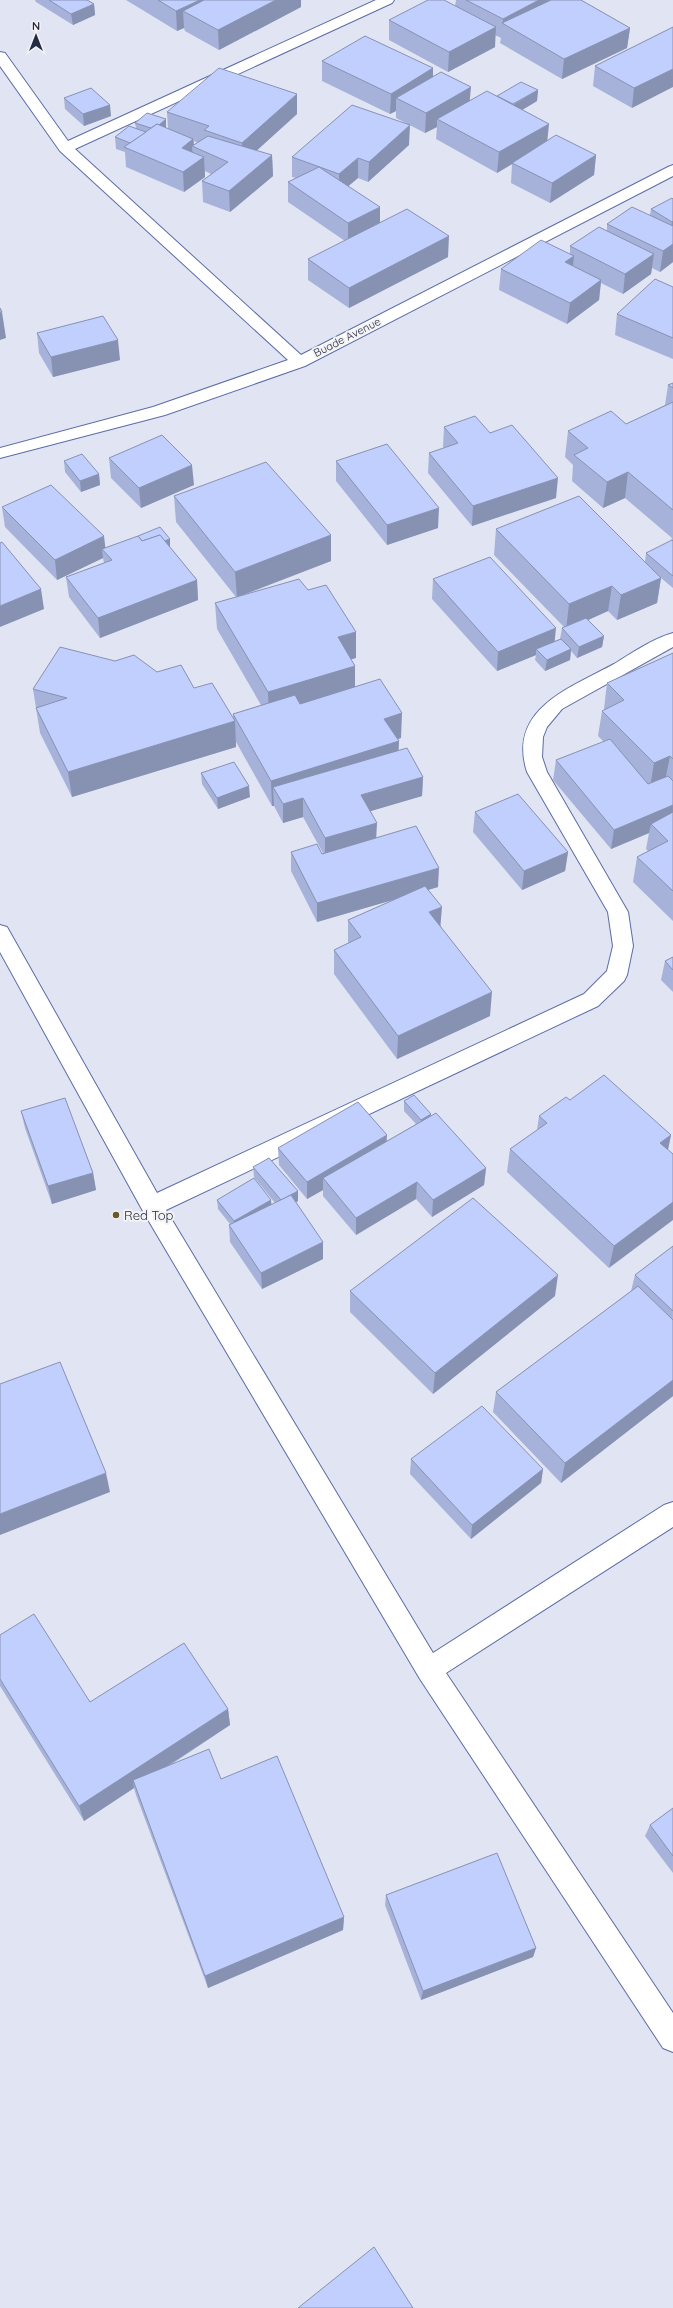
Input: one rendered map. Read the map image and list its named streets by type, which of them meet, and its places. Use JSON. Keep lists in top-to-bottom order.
{
  "streets": {
    "street": ["Buade Avenue"]
  },
  "places": ["Red Top"],
  "north": "top"
}
